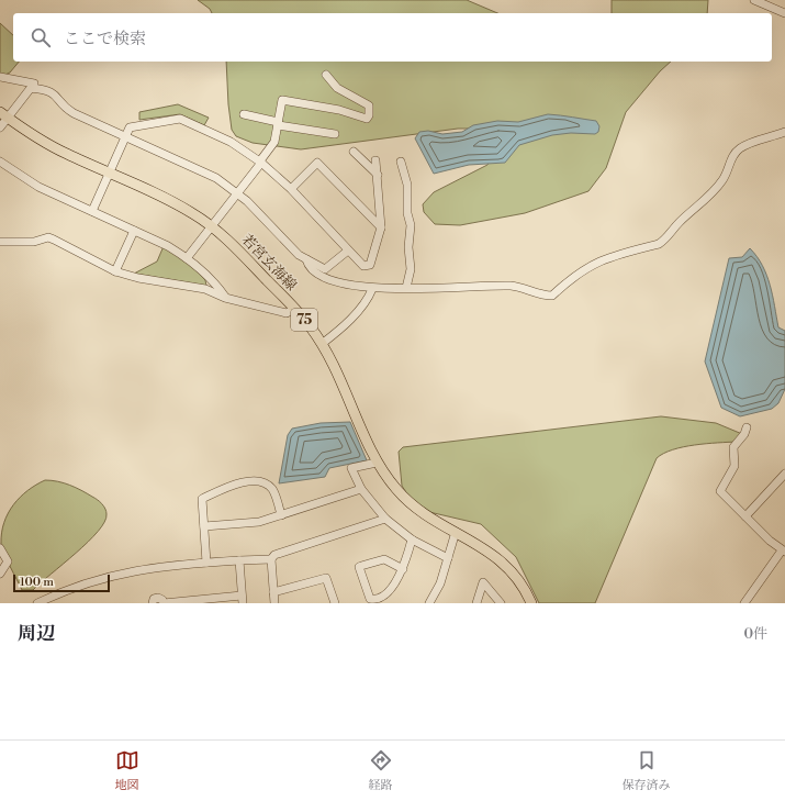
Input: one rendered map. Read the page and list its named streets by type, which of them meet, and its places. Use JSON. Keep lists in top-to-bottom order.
{
  "streets": {
    "main road": ["若宮玄海線", "75"]
  },
  "scale_bar": "100 m",
  "page": {
    "search": "ここで検索",
    "scale": "100 m",
    "heading": ["周辺", "0件"],
    "nav": ["地図", "経路", "保存済み"]
  }
}
